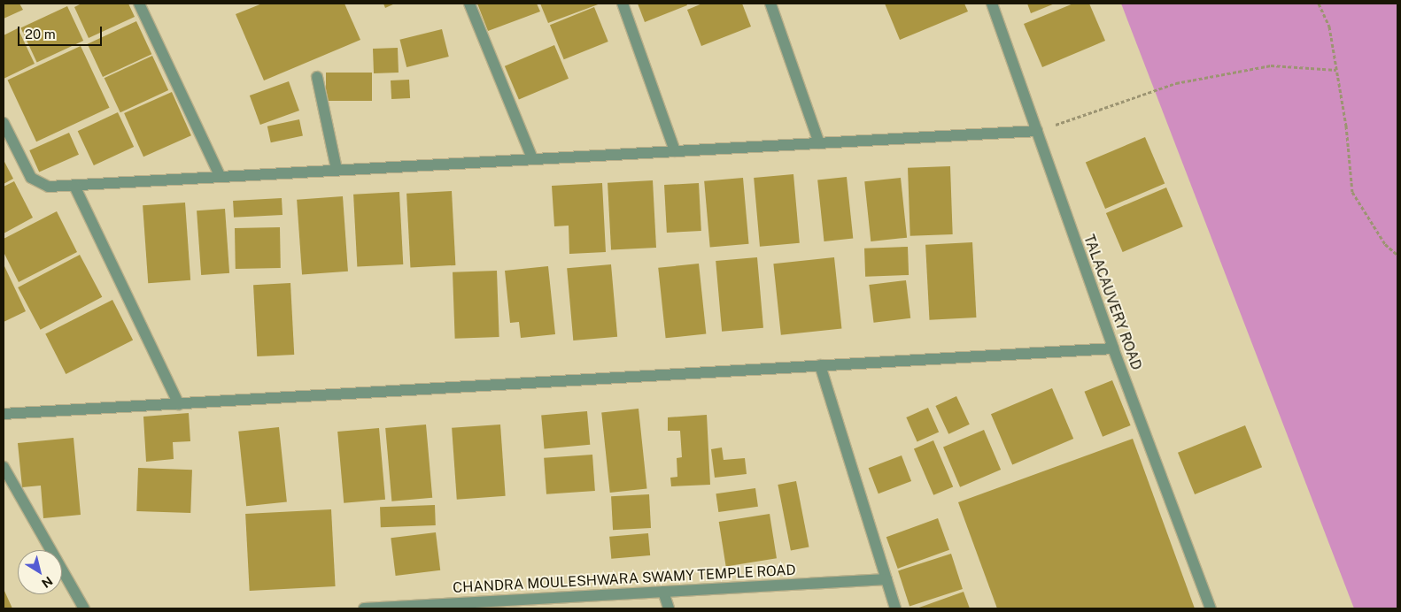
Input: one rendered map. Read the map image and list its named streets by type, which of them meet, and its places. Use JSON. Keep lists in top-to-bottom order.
{
  "streets": {
    "street": ["TALACAUVERY ROAD", "CHANDRA MOULESHWARA SWAMY TEMPLE ROAD"]
  },
  "scale_bar": "20 m",
  "north": "bottom right"
}
